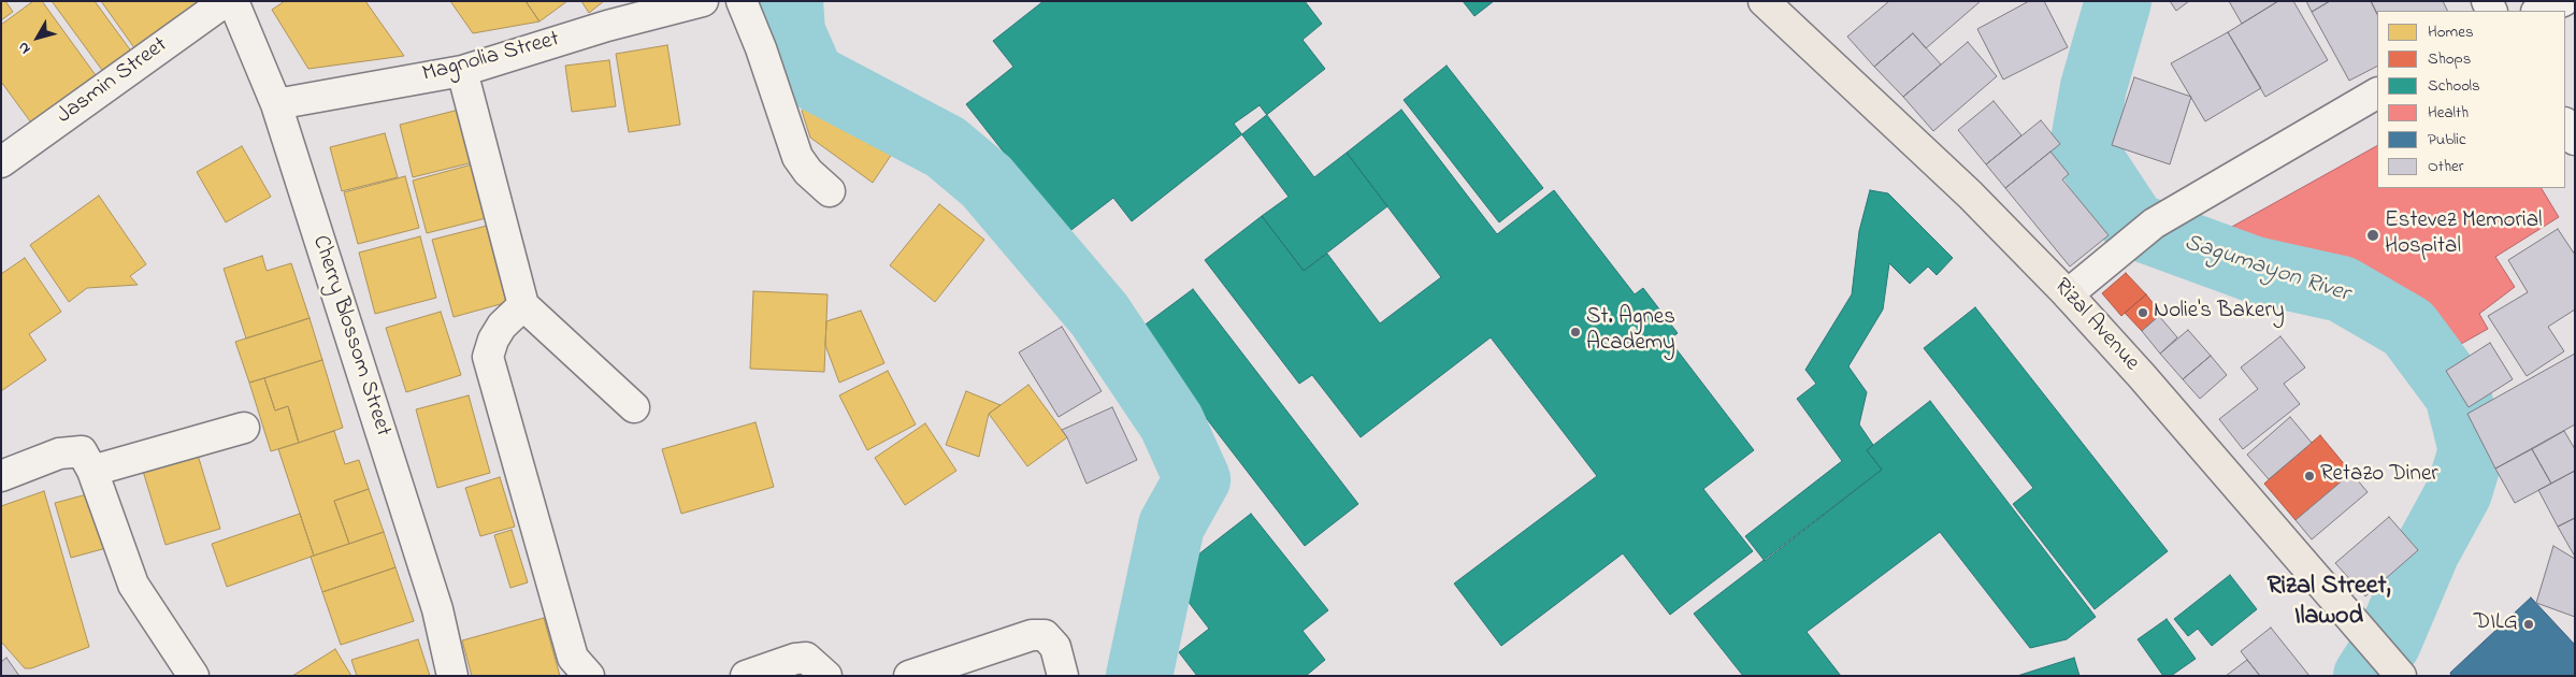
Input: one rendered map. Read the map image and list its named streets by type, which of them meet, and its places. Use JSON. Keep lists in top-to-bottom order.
{
  "streets": {
    "main road": ["Rizal Avenue"],
    "street": ["Magnolia Street", "Jasmin Street", "Cherry Blossom Street"]
  },
  "crossings": [
    ["Magnolia Street", "Cherry Blossom Street"]
  ],
  "districts": ["Rizal Street, Ilawod"],
  "water": ["Sagumayon River"],
  "places": [
    "Estevez Memorial Hospital",
    "Nolie's Bakery",
    "St. Agnes Academy",
    "Retazo Diner",
    "DILG"
  ],
  "legend": [
    "Homes",
    "Shops",
    "Schools",
    "Health",
    "Public",
    "Other"
  ],
  "north": "bottom left"
}
